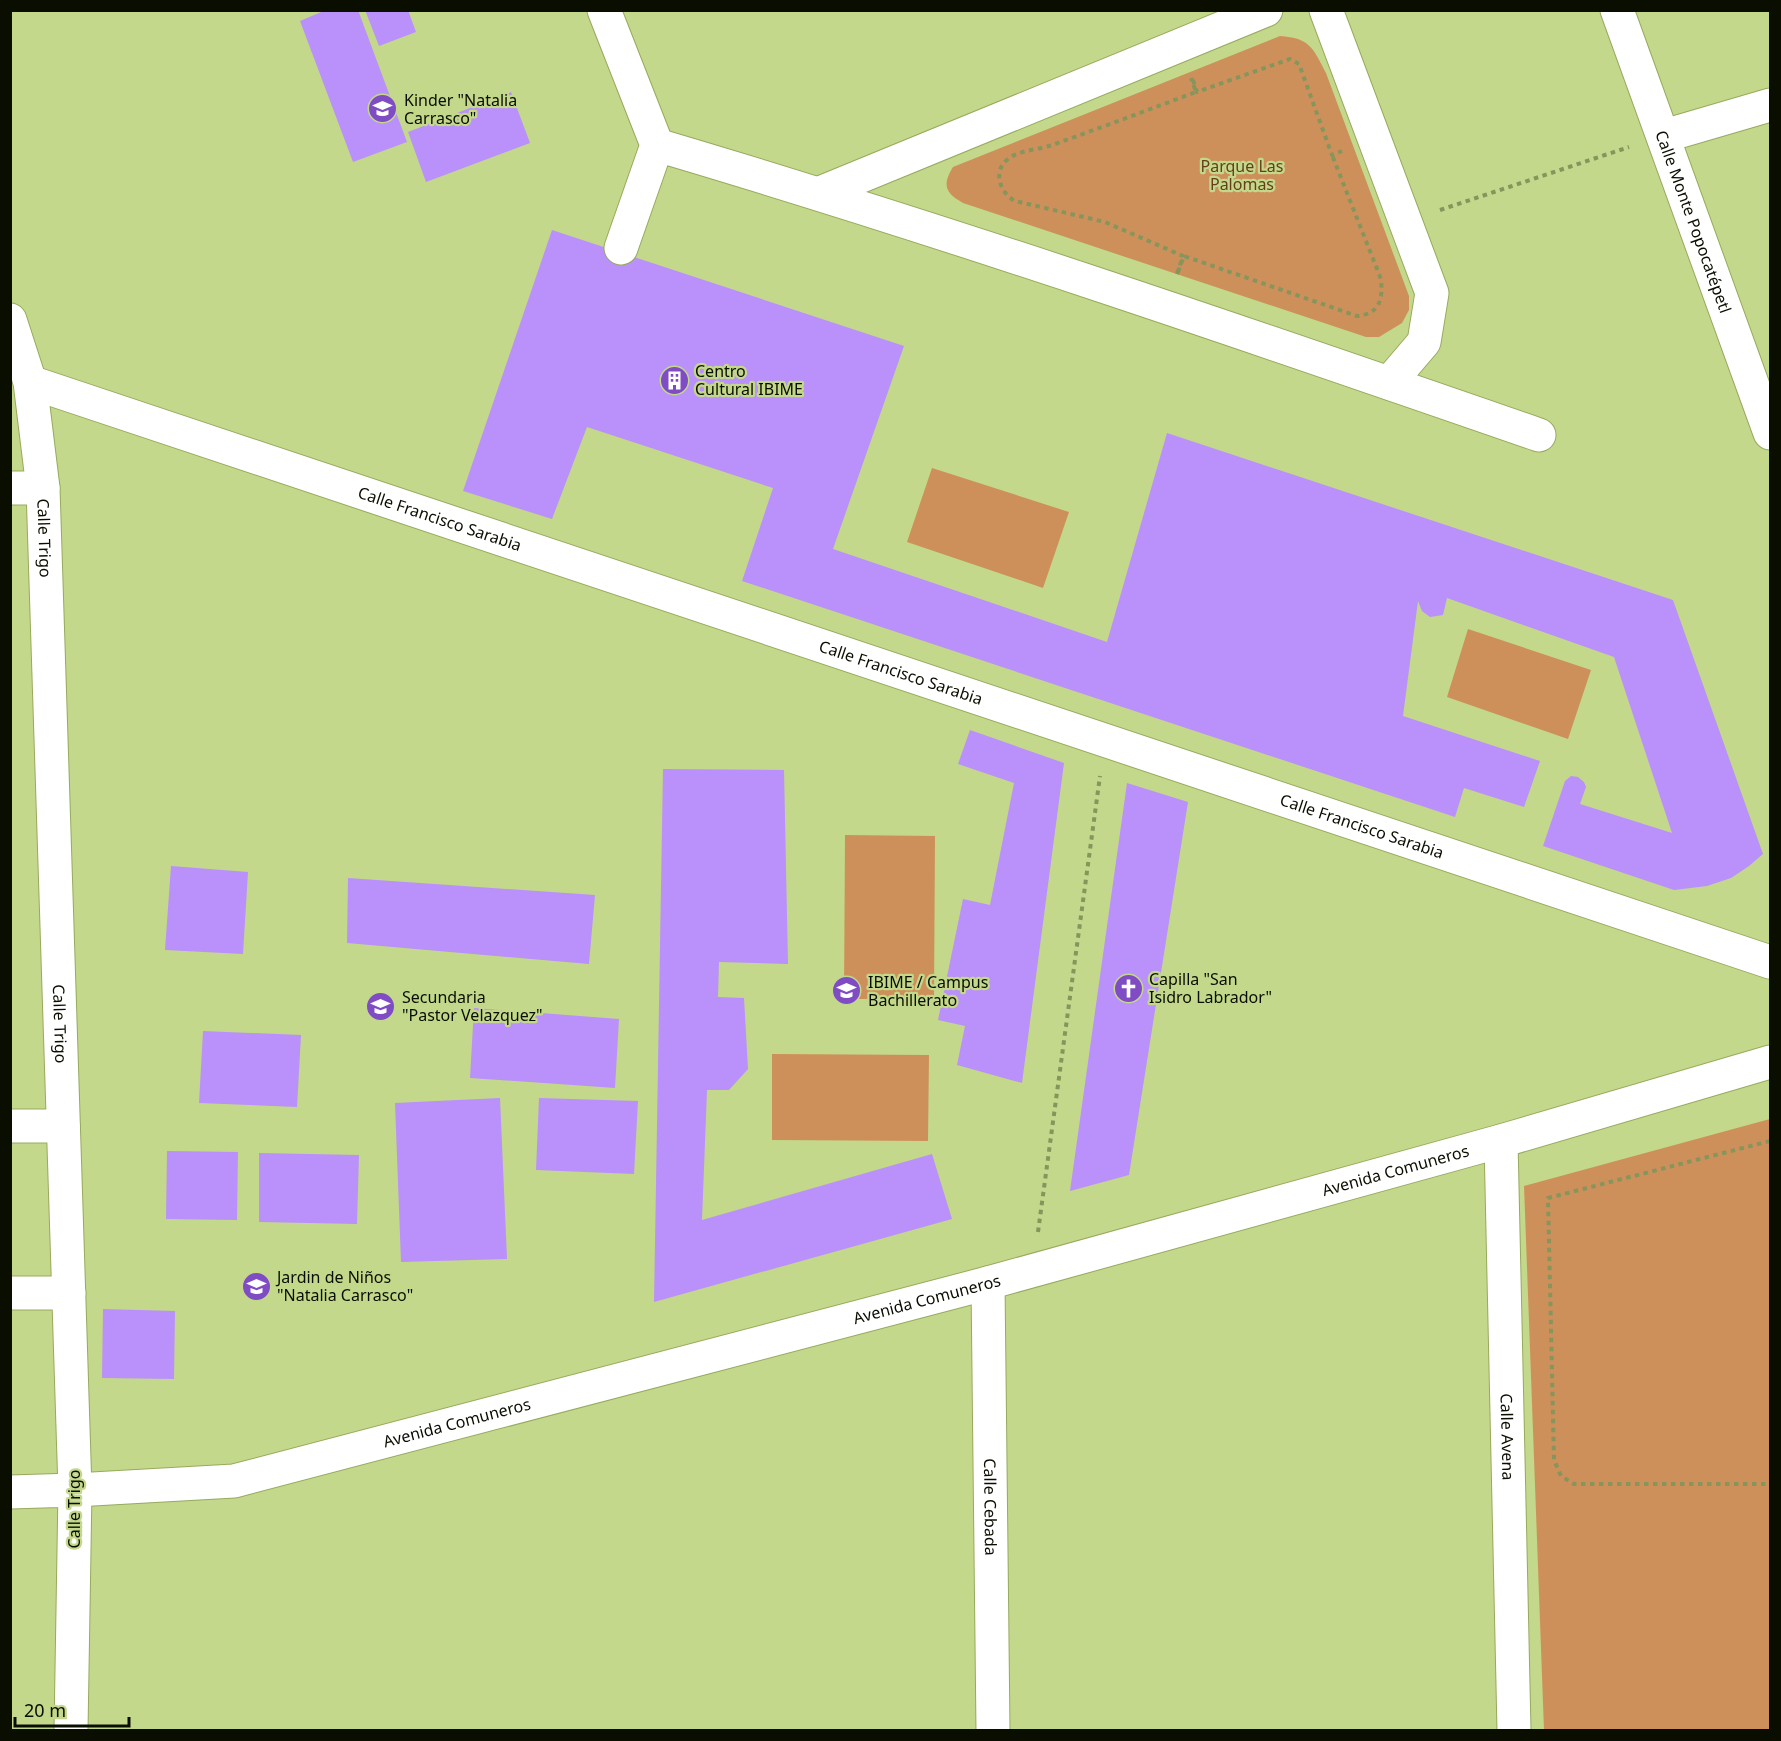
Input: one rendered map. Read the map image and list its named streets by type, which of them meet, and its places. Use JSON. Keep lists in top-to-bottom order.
{
  "streets": {
    "street": [
      "Calle Monte Popocatépetl",
      "Calle Francisco Sarabia",
      "Calle Trigo",
      "Avenida Comuneros",
      "Calle Avena",
      "Calle Cebada"
    ]
  },
  "crossings": [
    ["Calle Francisco Sarabia", "Calle Trigo"],
    ["Calle Trigo", "Avenida Comuneros"],
    ["Avenida Comuneros", "Calle Avena"],
    ["Avenida Comuneros", "Calle Cebada"]
  ],
  "parks": ["Parque Las Palomas"],
  "places": {
    "school or university": [
      "Kinder \"Natalia Carrasco\"",
      "IBIME / Campus Bachillerato",
      "Secundaria \"Pastor Velazquez\"",
      "Jardin de Niños \"Natalia Carrasco\""
    ],
    "building": ["Centro Cultural IBIME"],
    "church": ["Capilla \"San Isidro Labrador\""]
  },
  "scale_bar": "20 m"
}
